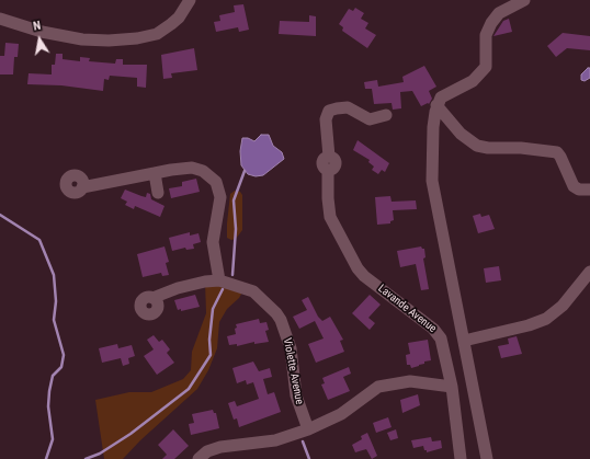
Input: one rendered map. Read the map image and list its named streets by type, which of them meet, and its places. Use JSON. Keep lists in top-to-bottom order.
{
  "streets": {
    "street": ["Lavande Avenue", "Violette Avenue"]
  },
  "north": "top"
}
